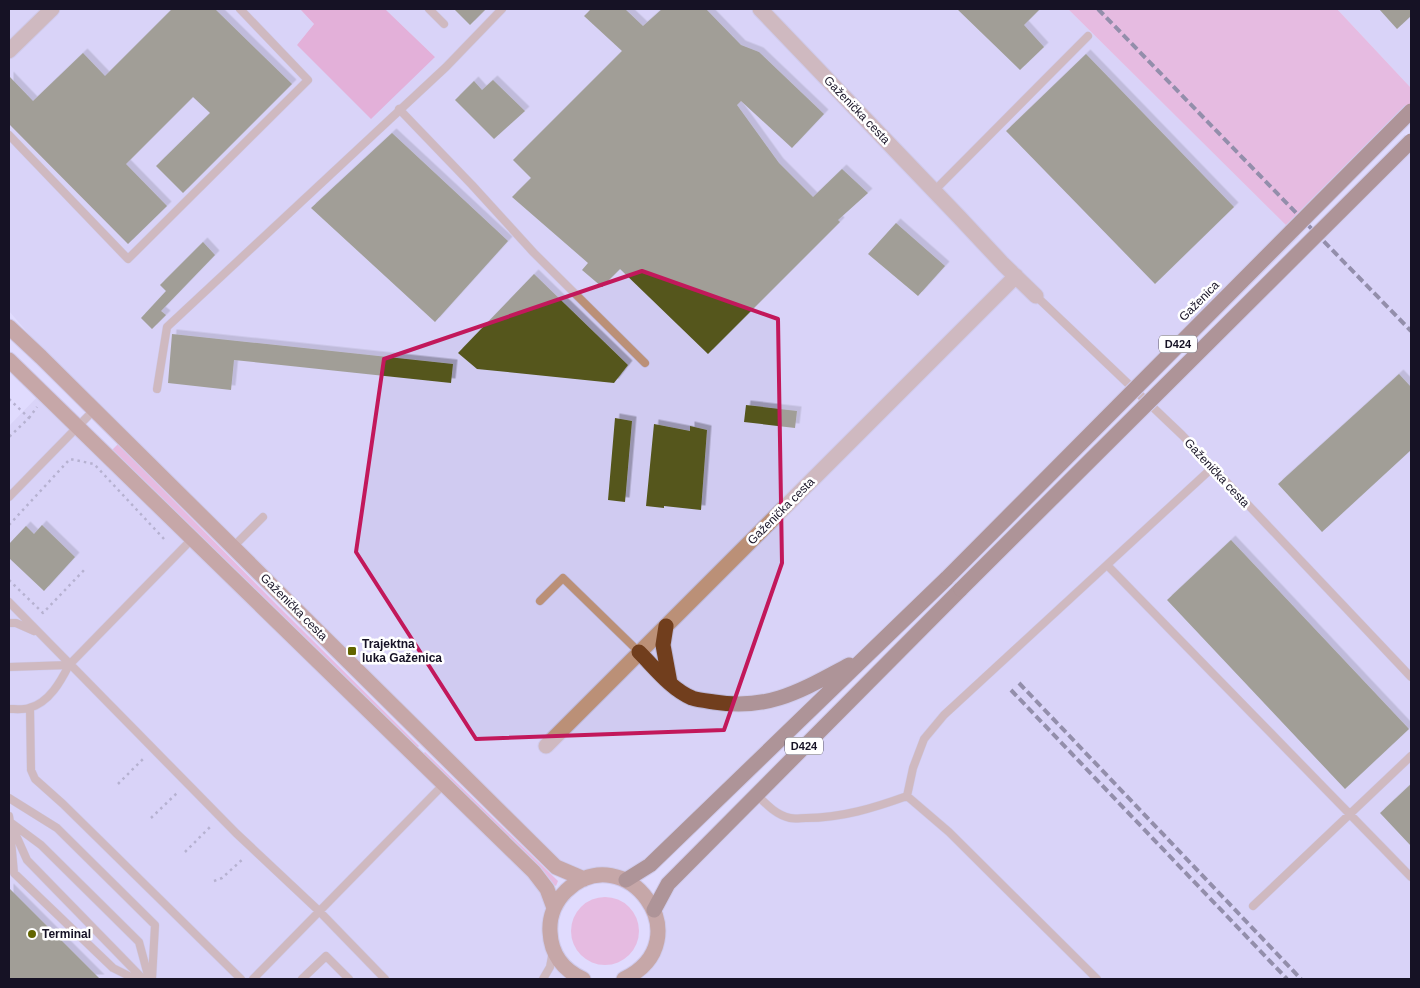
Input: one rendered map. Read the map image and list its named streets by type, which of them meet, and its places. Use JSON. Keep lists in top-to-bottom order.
{
  "streets": {
    "highway": ["Gaženica", "D424"],
    "main road": ["Gaženička cesta"]
  },
  "crossings": [
    ["Gaženica", "D424"]
  ],
  "places": {
    "transit": ["Trajektna luka Gaženica"],
    "other": ["Terminal"]
  }
}
